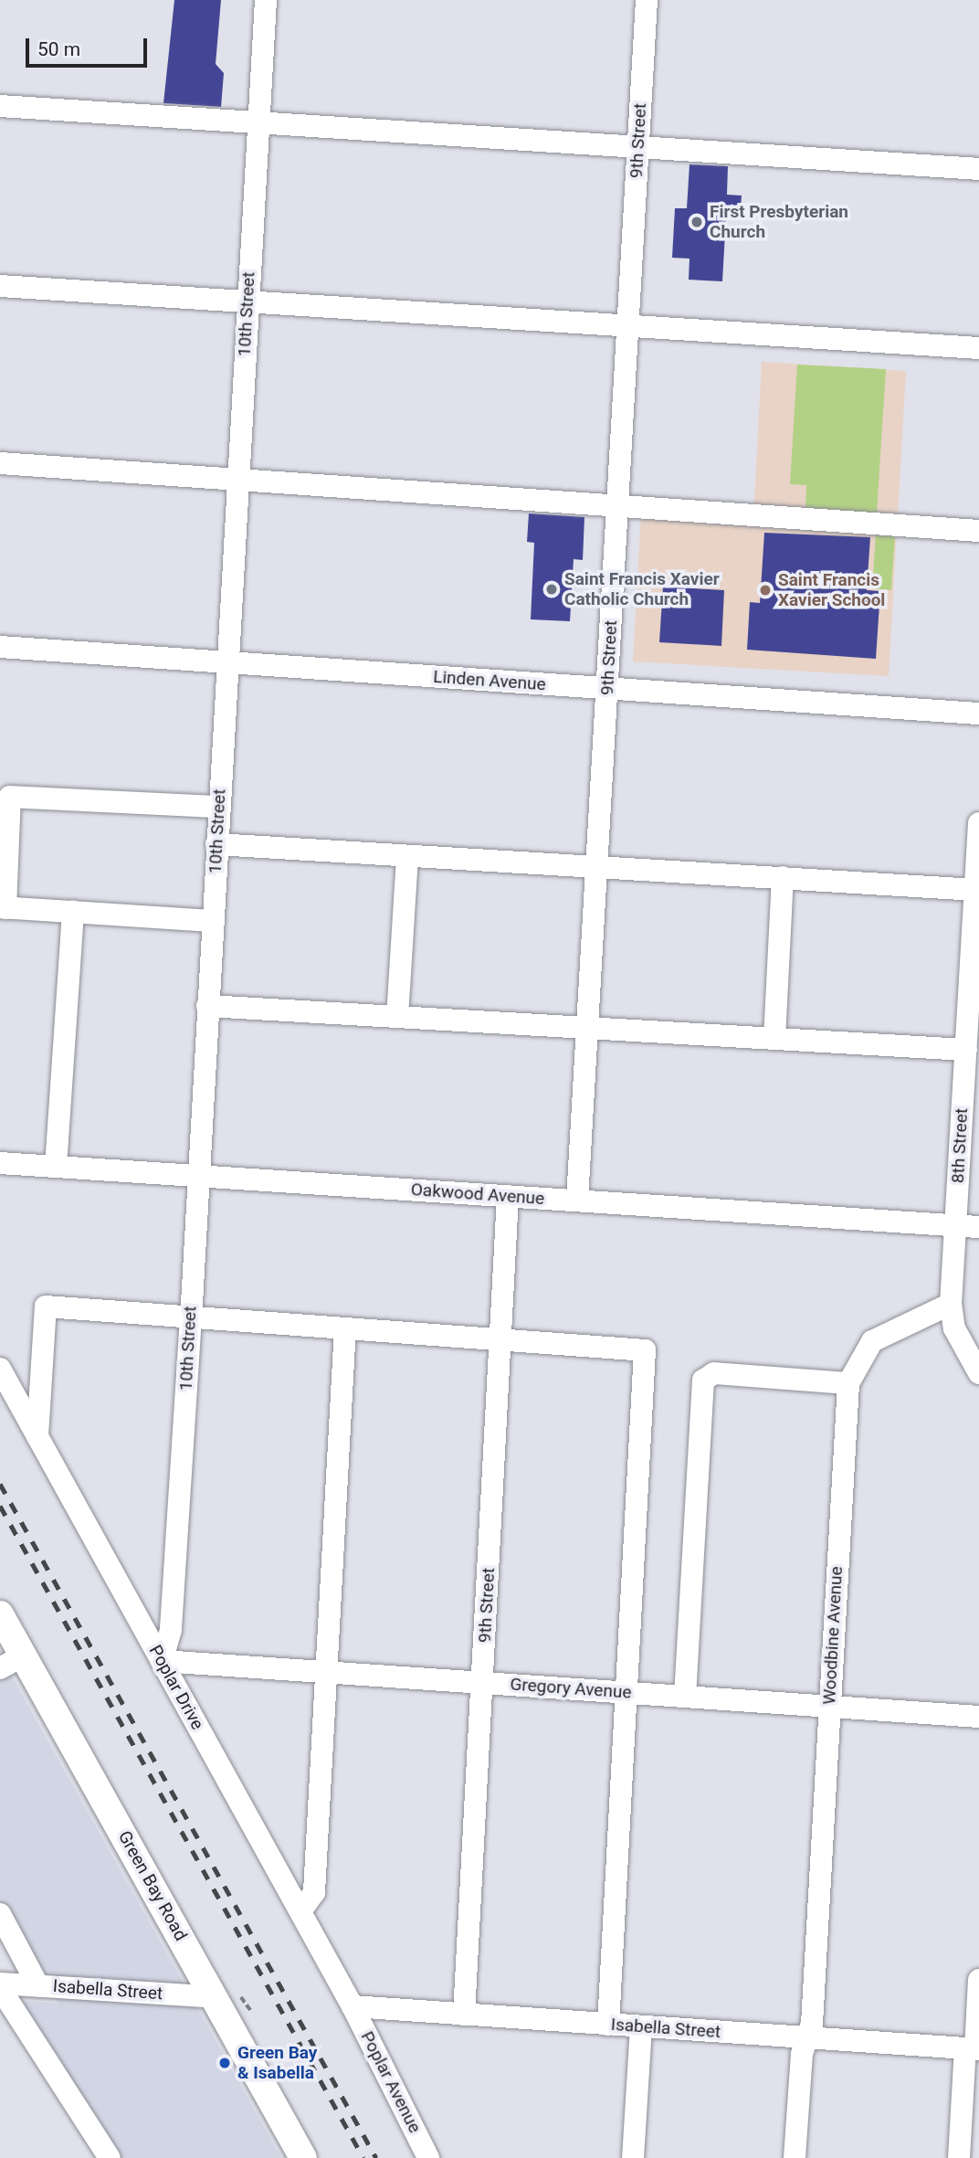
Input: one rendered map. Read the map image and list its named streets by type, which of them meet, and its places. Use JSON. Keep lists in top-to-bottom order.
{
  "streets": {
    "main road": ["Green Bay Road"],
    "street": [
      "9th Street",
      "10th Street",
      "Linden Avenue",
      "8th Street",
      "Oakwood Avenue",
      "Woodbine Avenue",
      "Poplar Drive",
      "Gregory Avenue",
      "Isabella Street",
      "Poplar Avenue"
    ]
  },
  "crossings": [
    ["9th Street", "Linden Avenue"],
    ["9th Street", "Oakwood Avenue"],
    ["9th Street", "Gregory Avenue"],
    ["9th Street", "Isabella Street"],
    ["10th Street", "Linden Avenue"],
    ["10th Street", "Oakwood Avenue"],
    ["10th Street", "Poplar Drive"],
    ["10th Street", "Gregory Avenue"],
    ["8th Street", "Oakwood Avenue"],
    ["8th Street", "Woodbine Avenue"],
    ["Woodbine Avenue", "Gregory Avenue"],
    ["Woodbine Avenue", "Isabella Street"],
    ["Poplar Drive", "Gregory Avenue"],
    ["Poplar Drive", "Isabella Street"],
    ["Poplar Drive", "Poplar Avenue"],
    ["Green Bay Road", "Isabella Street"],
    ["Isabella Street", "Poplar Avenue"]
  ],
  "places": [
    "First Presbyterian Church",
    "Saint Francis Xavier Catholic Church",
    "Saint Francis Xavier School",
    "Green Bay & Isabella"
  ],
  "scale_bar": "50 m"
}
